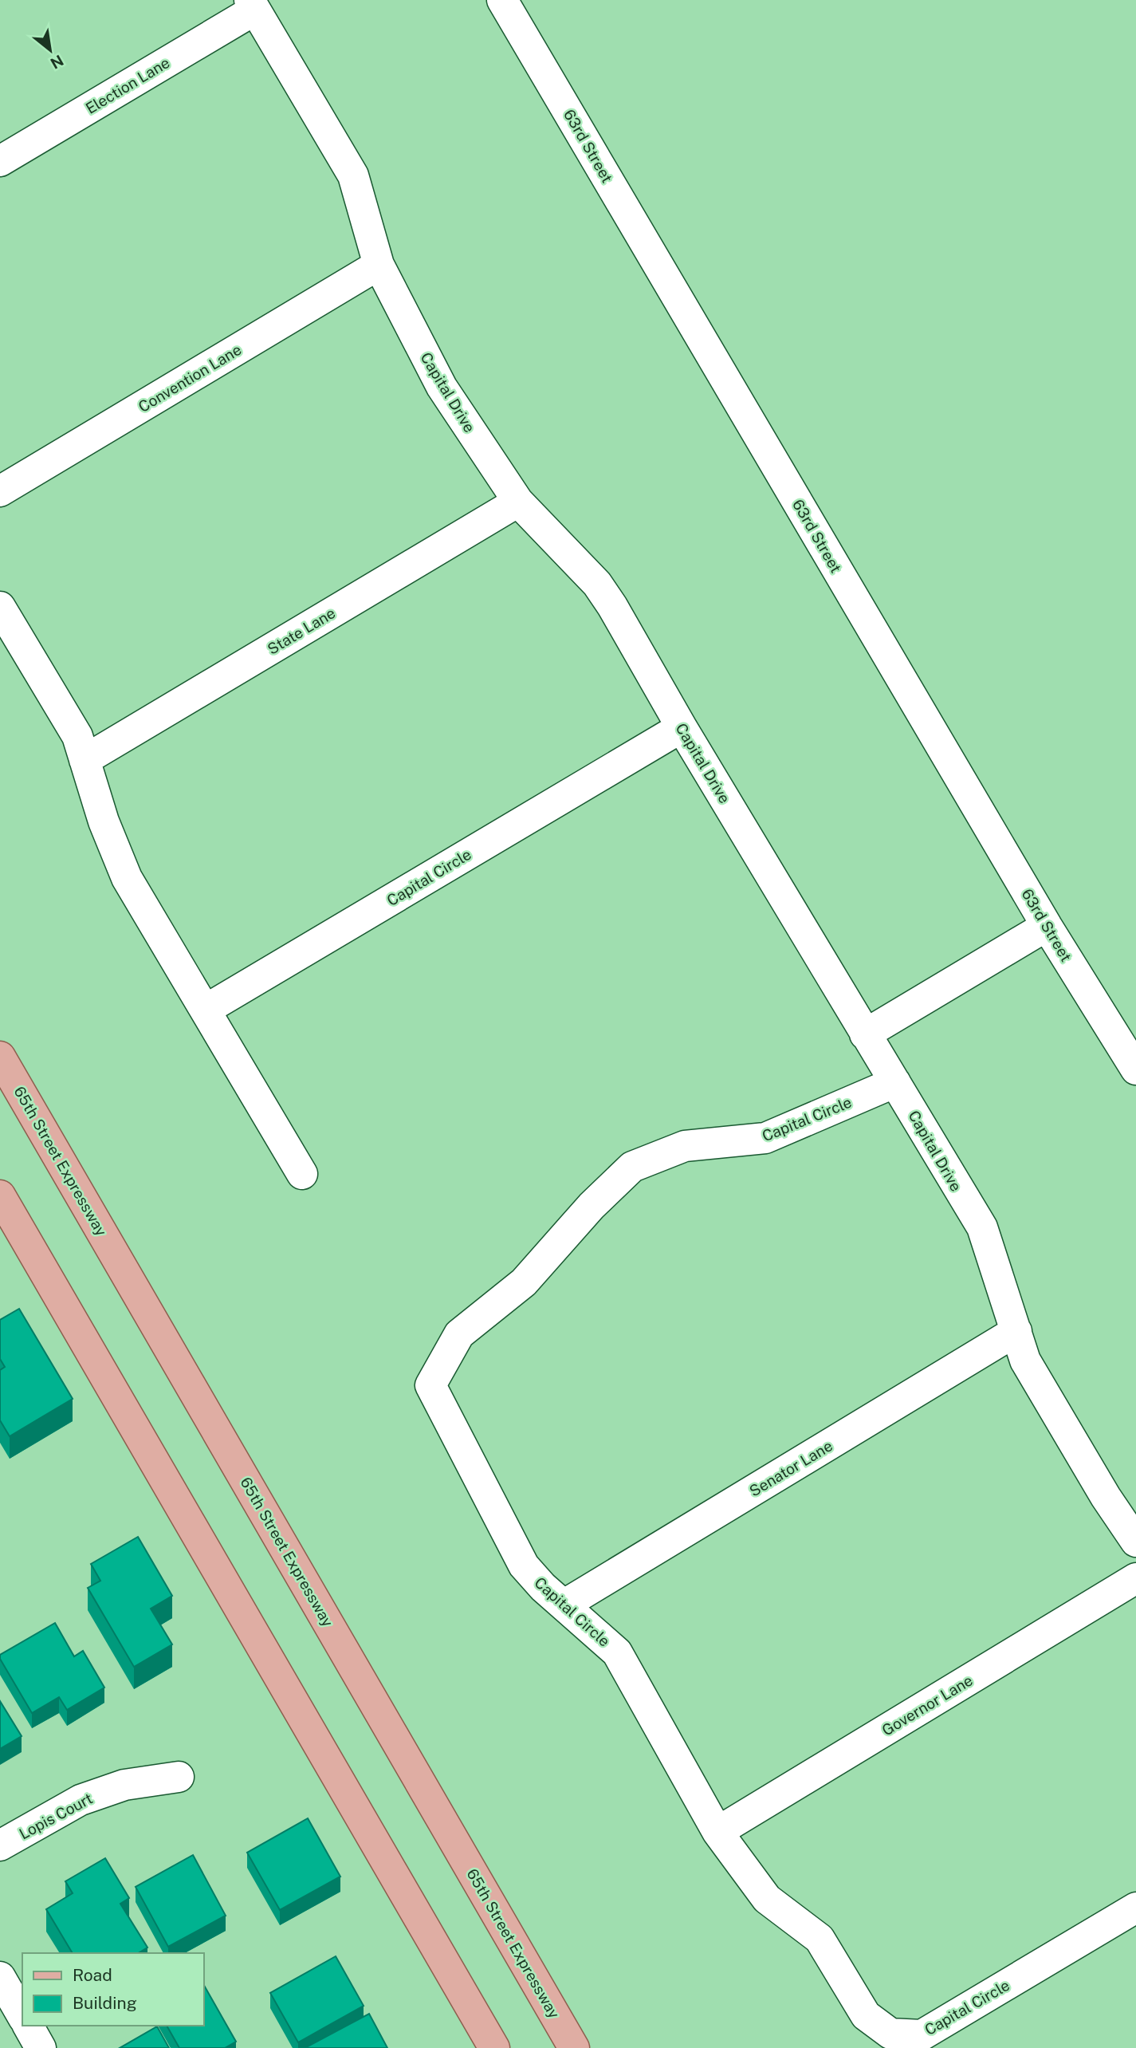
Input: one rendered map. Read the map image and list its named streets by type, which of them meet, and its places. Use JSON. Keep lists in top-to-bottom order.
{
  "streets": {
    "main road": ["65th Street Expressway"],
    "street": [
      "Election Lane",
      "63rd Street",
      "Convention Lane",
      "Capital Drive",
      "State Lane",
      "Capital Circle",
      "Senator Lane",
      "Governor Lane",
      "Lopis Court"
    ]
  },
  "crossings": [
    ["Election Lane", "Capital Drive"],
    ["Convention Lane", "Capital Drive"],
    ["Capital Drive", "State Lane"],
    ["Capital Drive", "Capital Circle"],
    ["Capital Drive", "Senator Lane"],
    ["Capital Circle", "Senator Lane"],
    ["Capital Circle", "Governor Lane"]
  ],
  "legend": ["Road", "Building"],
  "north": "bottom right"
}
